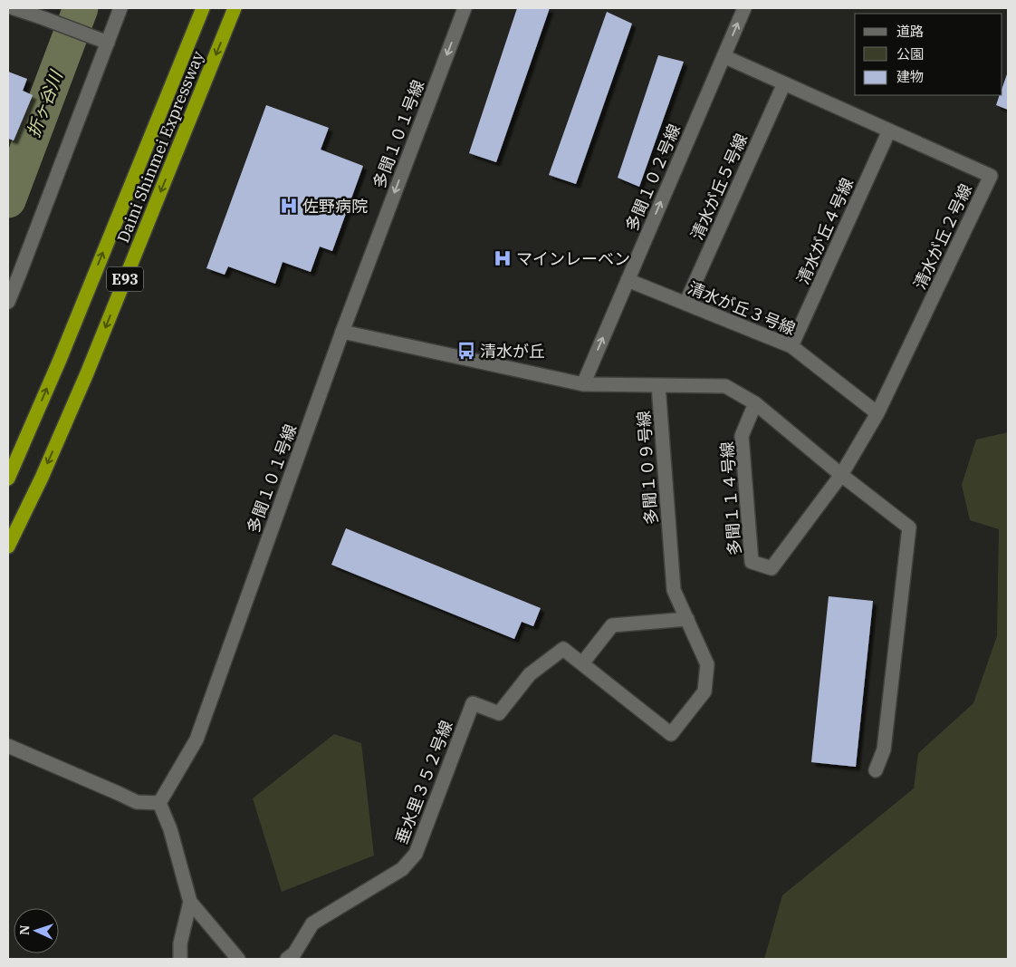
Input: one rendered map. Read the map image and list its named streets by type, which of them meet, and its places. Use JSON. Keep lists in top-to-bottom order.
{
  "streets": {
    "highway": ["Daini Shinmei Expressway", "E93"],
    "street": [
      "多聞１０１号線",
      "多聞１０２号線",
      "清水が丘５号線",
      "清水が丘４号線",
      "清水が丘２号線",
      "清水が丘３号線",
      "多聞１０９号線",
      "多聞１１４号線",
      "垂水里３５２号線"
    ]
  },
  "crossings": [
    ["多聞１０２号線", "清水が丘２号線"],
    ["多聞１０２号線", "清水が丘３号線"],
    ["清水が丘５号線", "清水が丘２号線"],
    ["清水が丘５号線", "清水が丘３号線"],
    ["清水が丘４号線", "清水が丘２号線"],
    ["清水が丘４号線", "清水が丘３号線"],
    ["清水が丘２号線", "清水が丘３号線"],
    ["清水が丘２号線", "多聞１１４号線"],
    ["多聞１０９号線", "垂水里３５２号線"]
  ],
  "one_way": ["多聞１０１号線", "多聞１０２号線"],
  "water": ["折ヶ谷川"],
  "places": {
    "hospital": ["佐野病院", "マインレーベン"],
    "bus stop": ["清水が丘"]
  },
  "legend": ["道路", "公園", "建物"],
  "north": "left"
}
